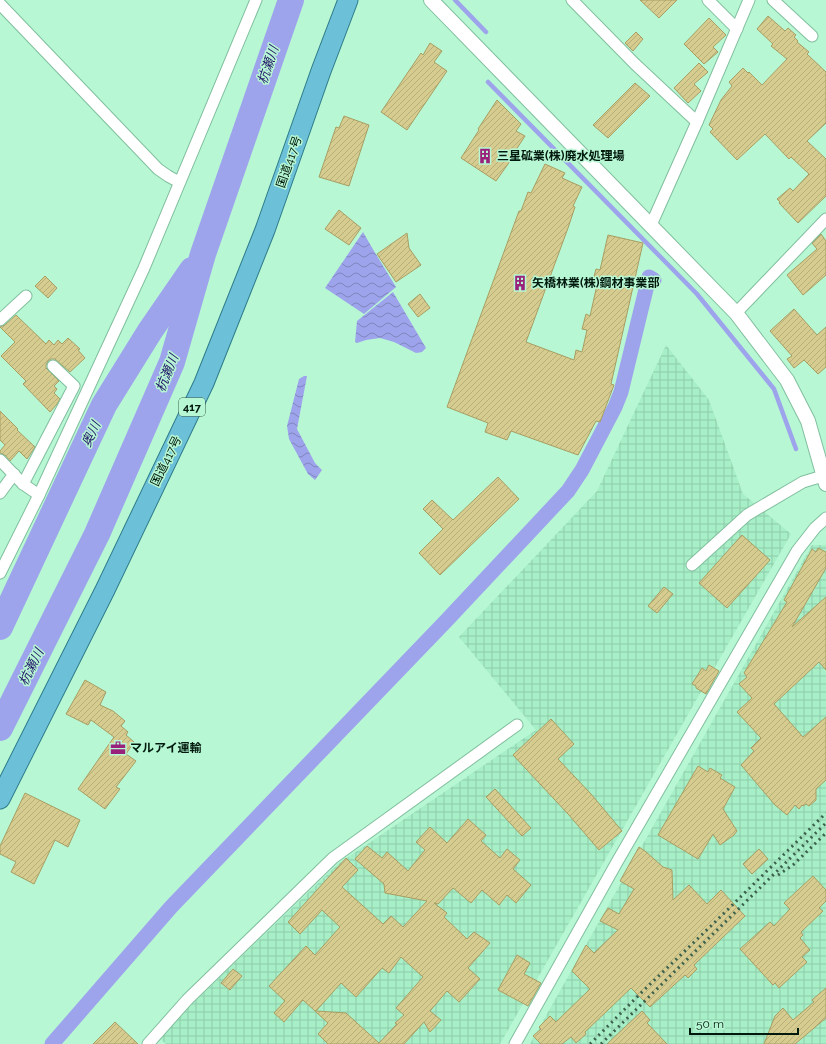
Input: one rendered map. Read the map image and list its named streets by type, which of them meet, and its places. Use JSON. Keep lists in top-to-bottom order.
{
  "streets": {
    "highway": ["国道417号", "417"]
  },
  "water": ["杭瀬川", "奥川"],
  "places": {
    "building": ["三星砿業(株)廃水処理場", "矢橋林業(株)鋼材事業部"],
    "office": ["マルアイ運輸"]
  },
  "scale_bar": "50 m"
}
